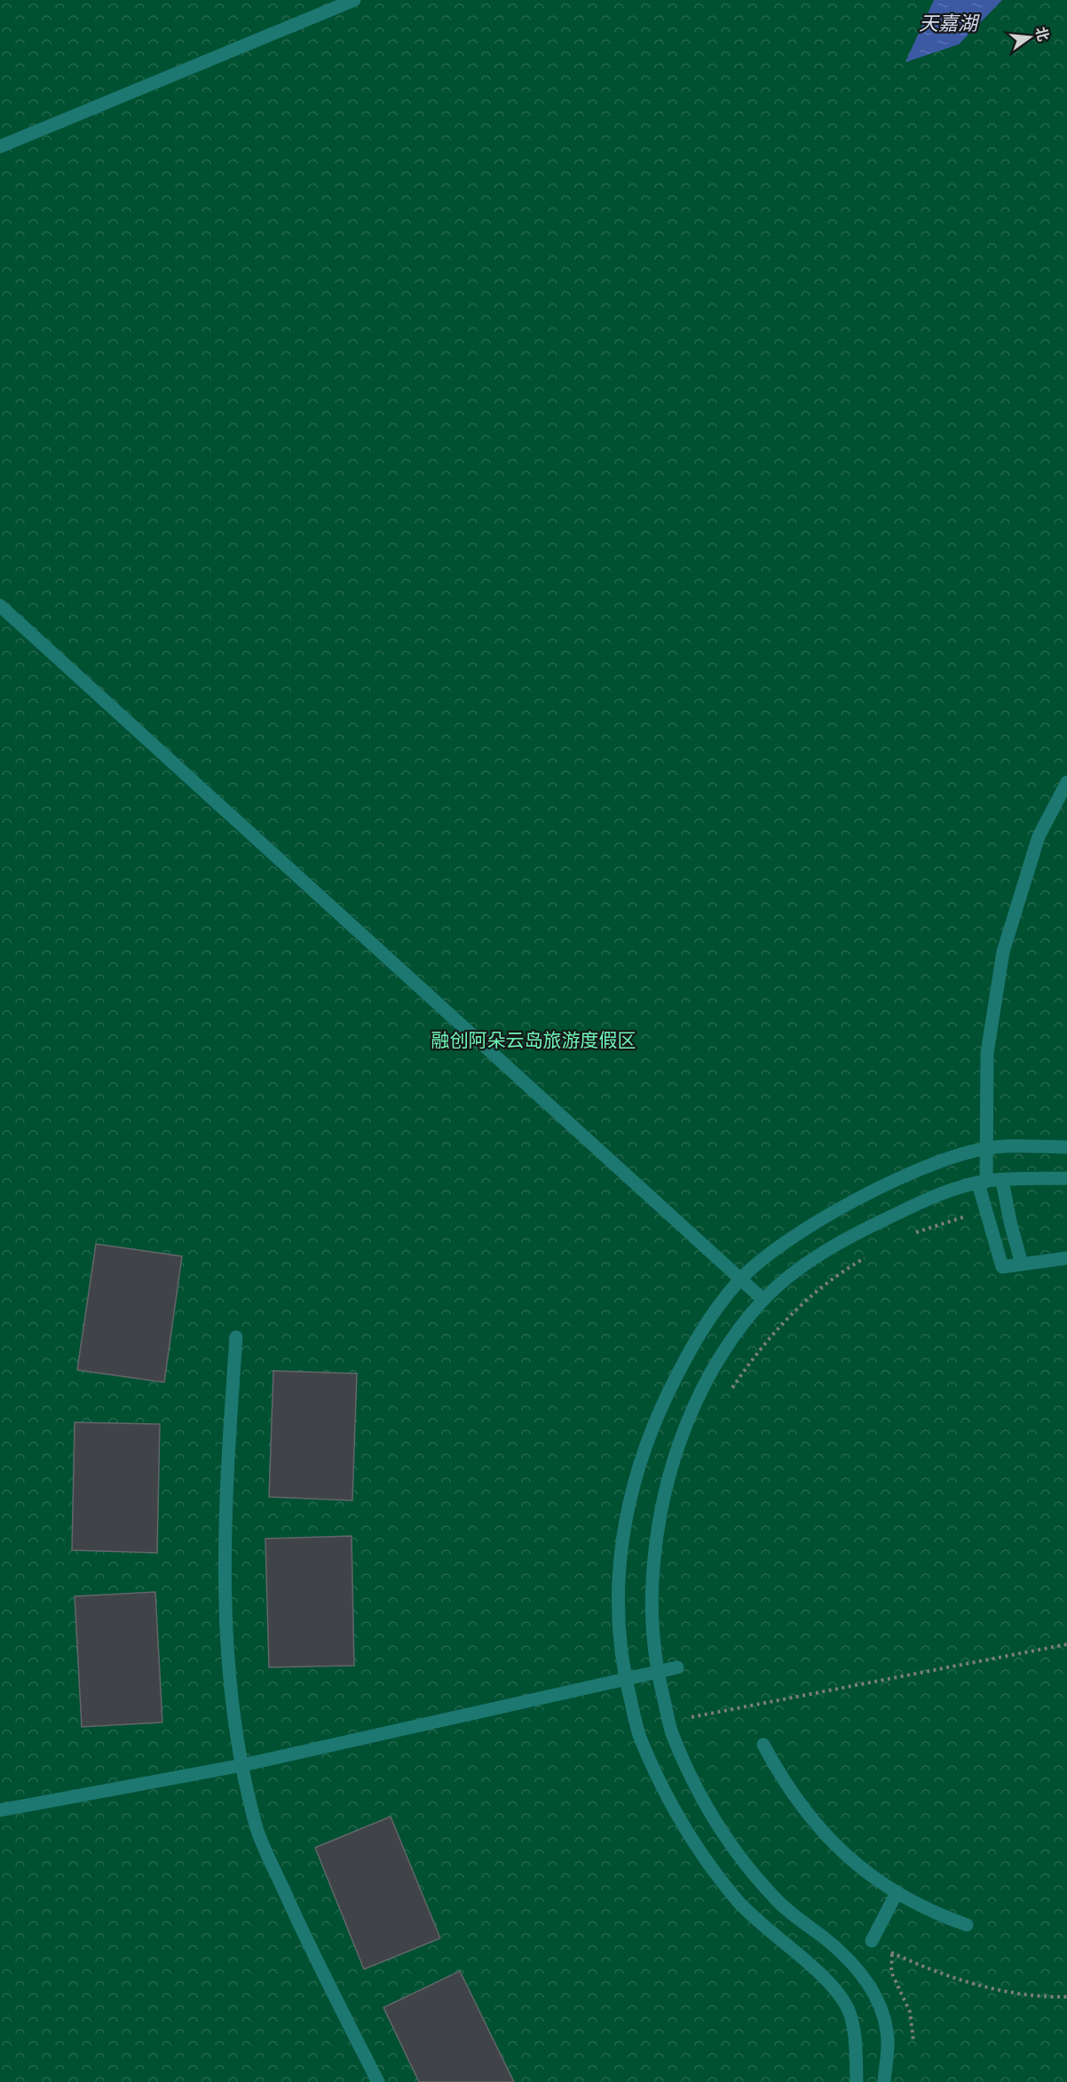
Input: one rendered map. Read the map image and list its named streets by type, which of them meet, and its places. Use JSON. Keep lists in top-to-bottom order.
{
  "water": ["天嘉湖"],
  "parks": ["融创阿朵云岛旅游度假区"],
  "north": "right"
}
